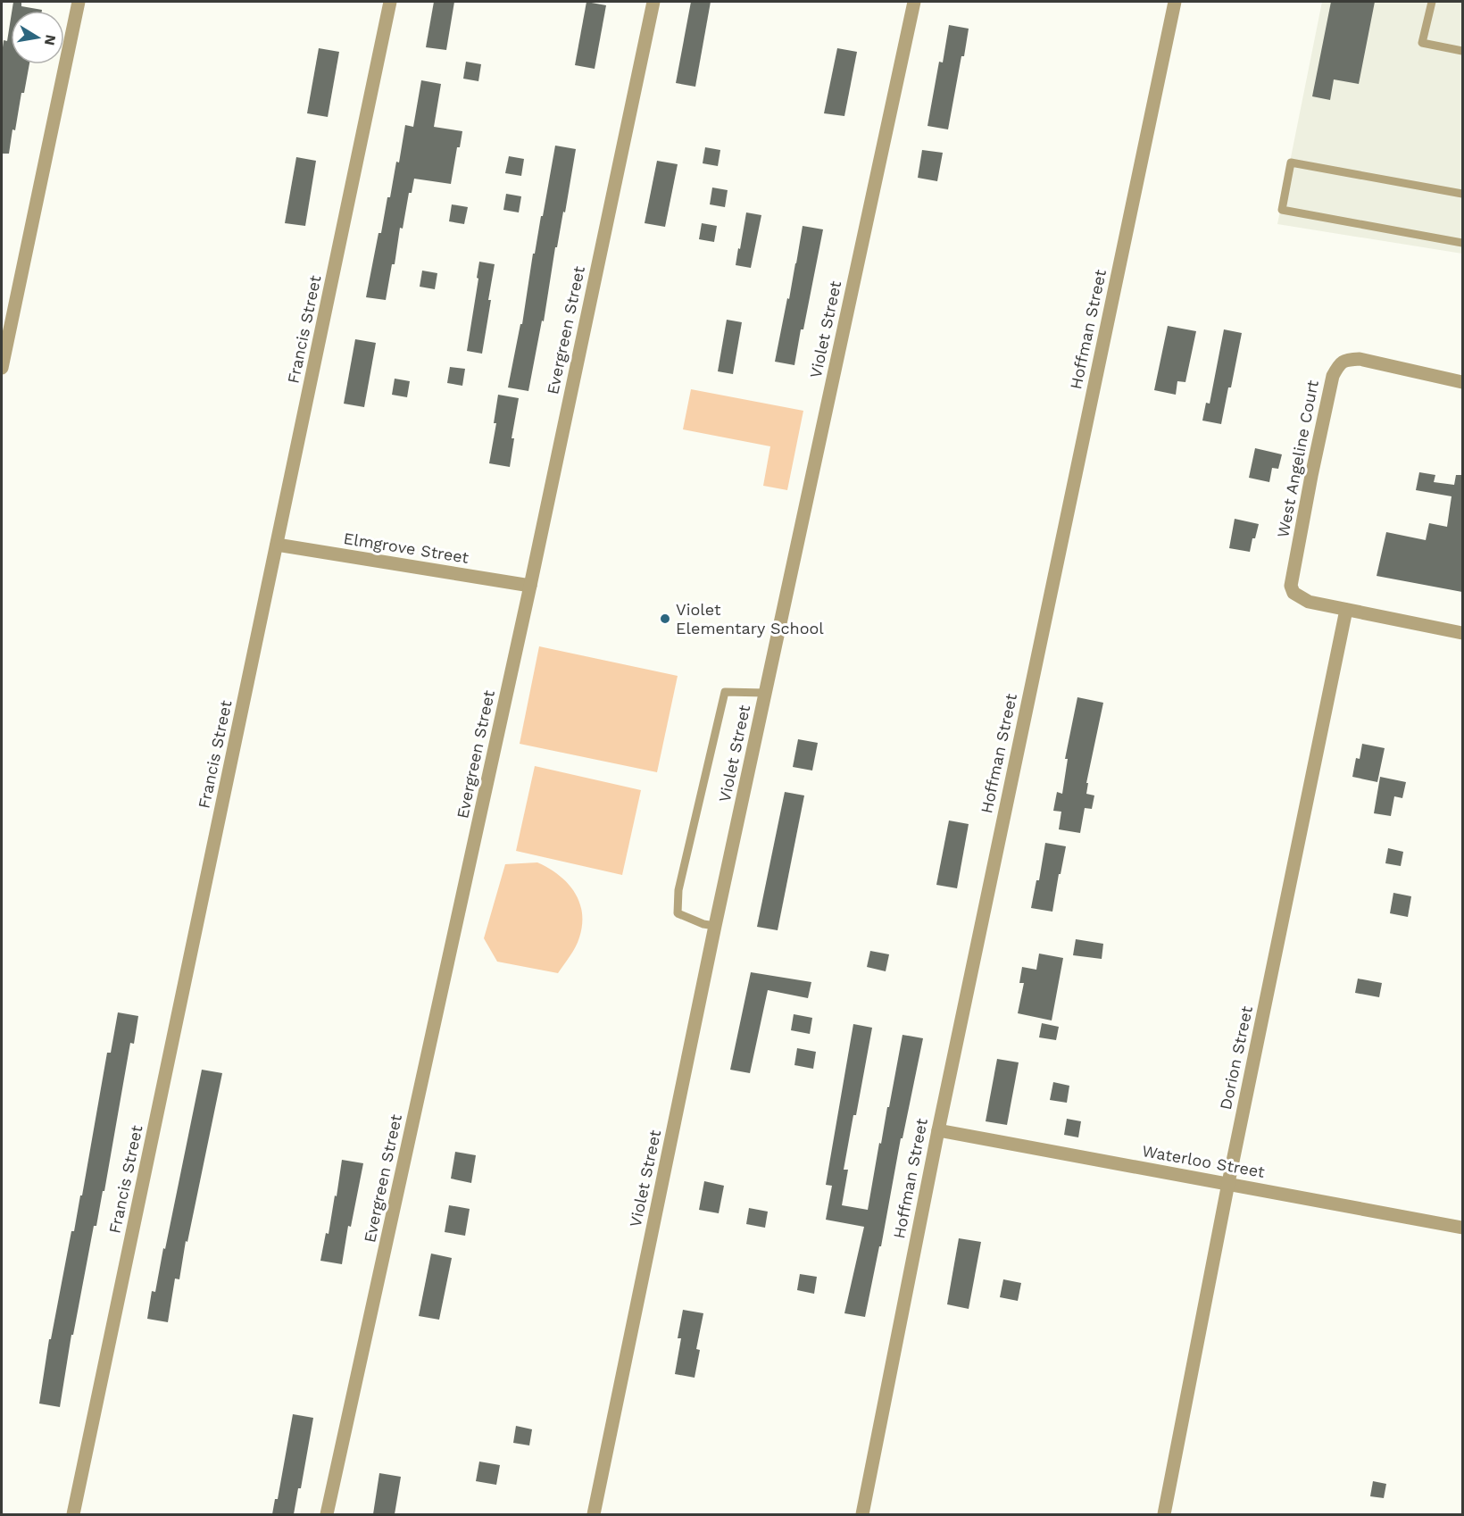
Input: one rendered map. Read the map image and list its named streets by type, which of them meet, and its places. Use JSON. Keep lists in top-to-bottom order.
{
  "streets": {
    "street": [
      "Francis Street",
      "Violet Street",
      "Hoffman Street",
      "Evergreen Street",
      "West Angeline Court",
      "Elmgrove Street",
      "Dorion Street",
      "Waterloo Street"
    ]
  },
  "crossings": [
    ["Francis Street", "Elmgrove Street"],
    ["Hoffman Street", "Waterloo Street"],
    ["Evergreen Street", "Elmgrove Street"],
    ["West Angeline Court", "Dorion Street"],
    ["Dorion Street", "Waterloo Street"]
  ],
  "places": ["Violet Elementary School"],
  "north": "right"
}
